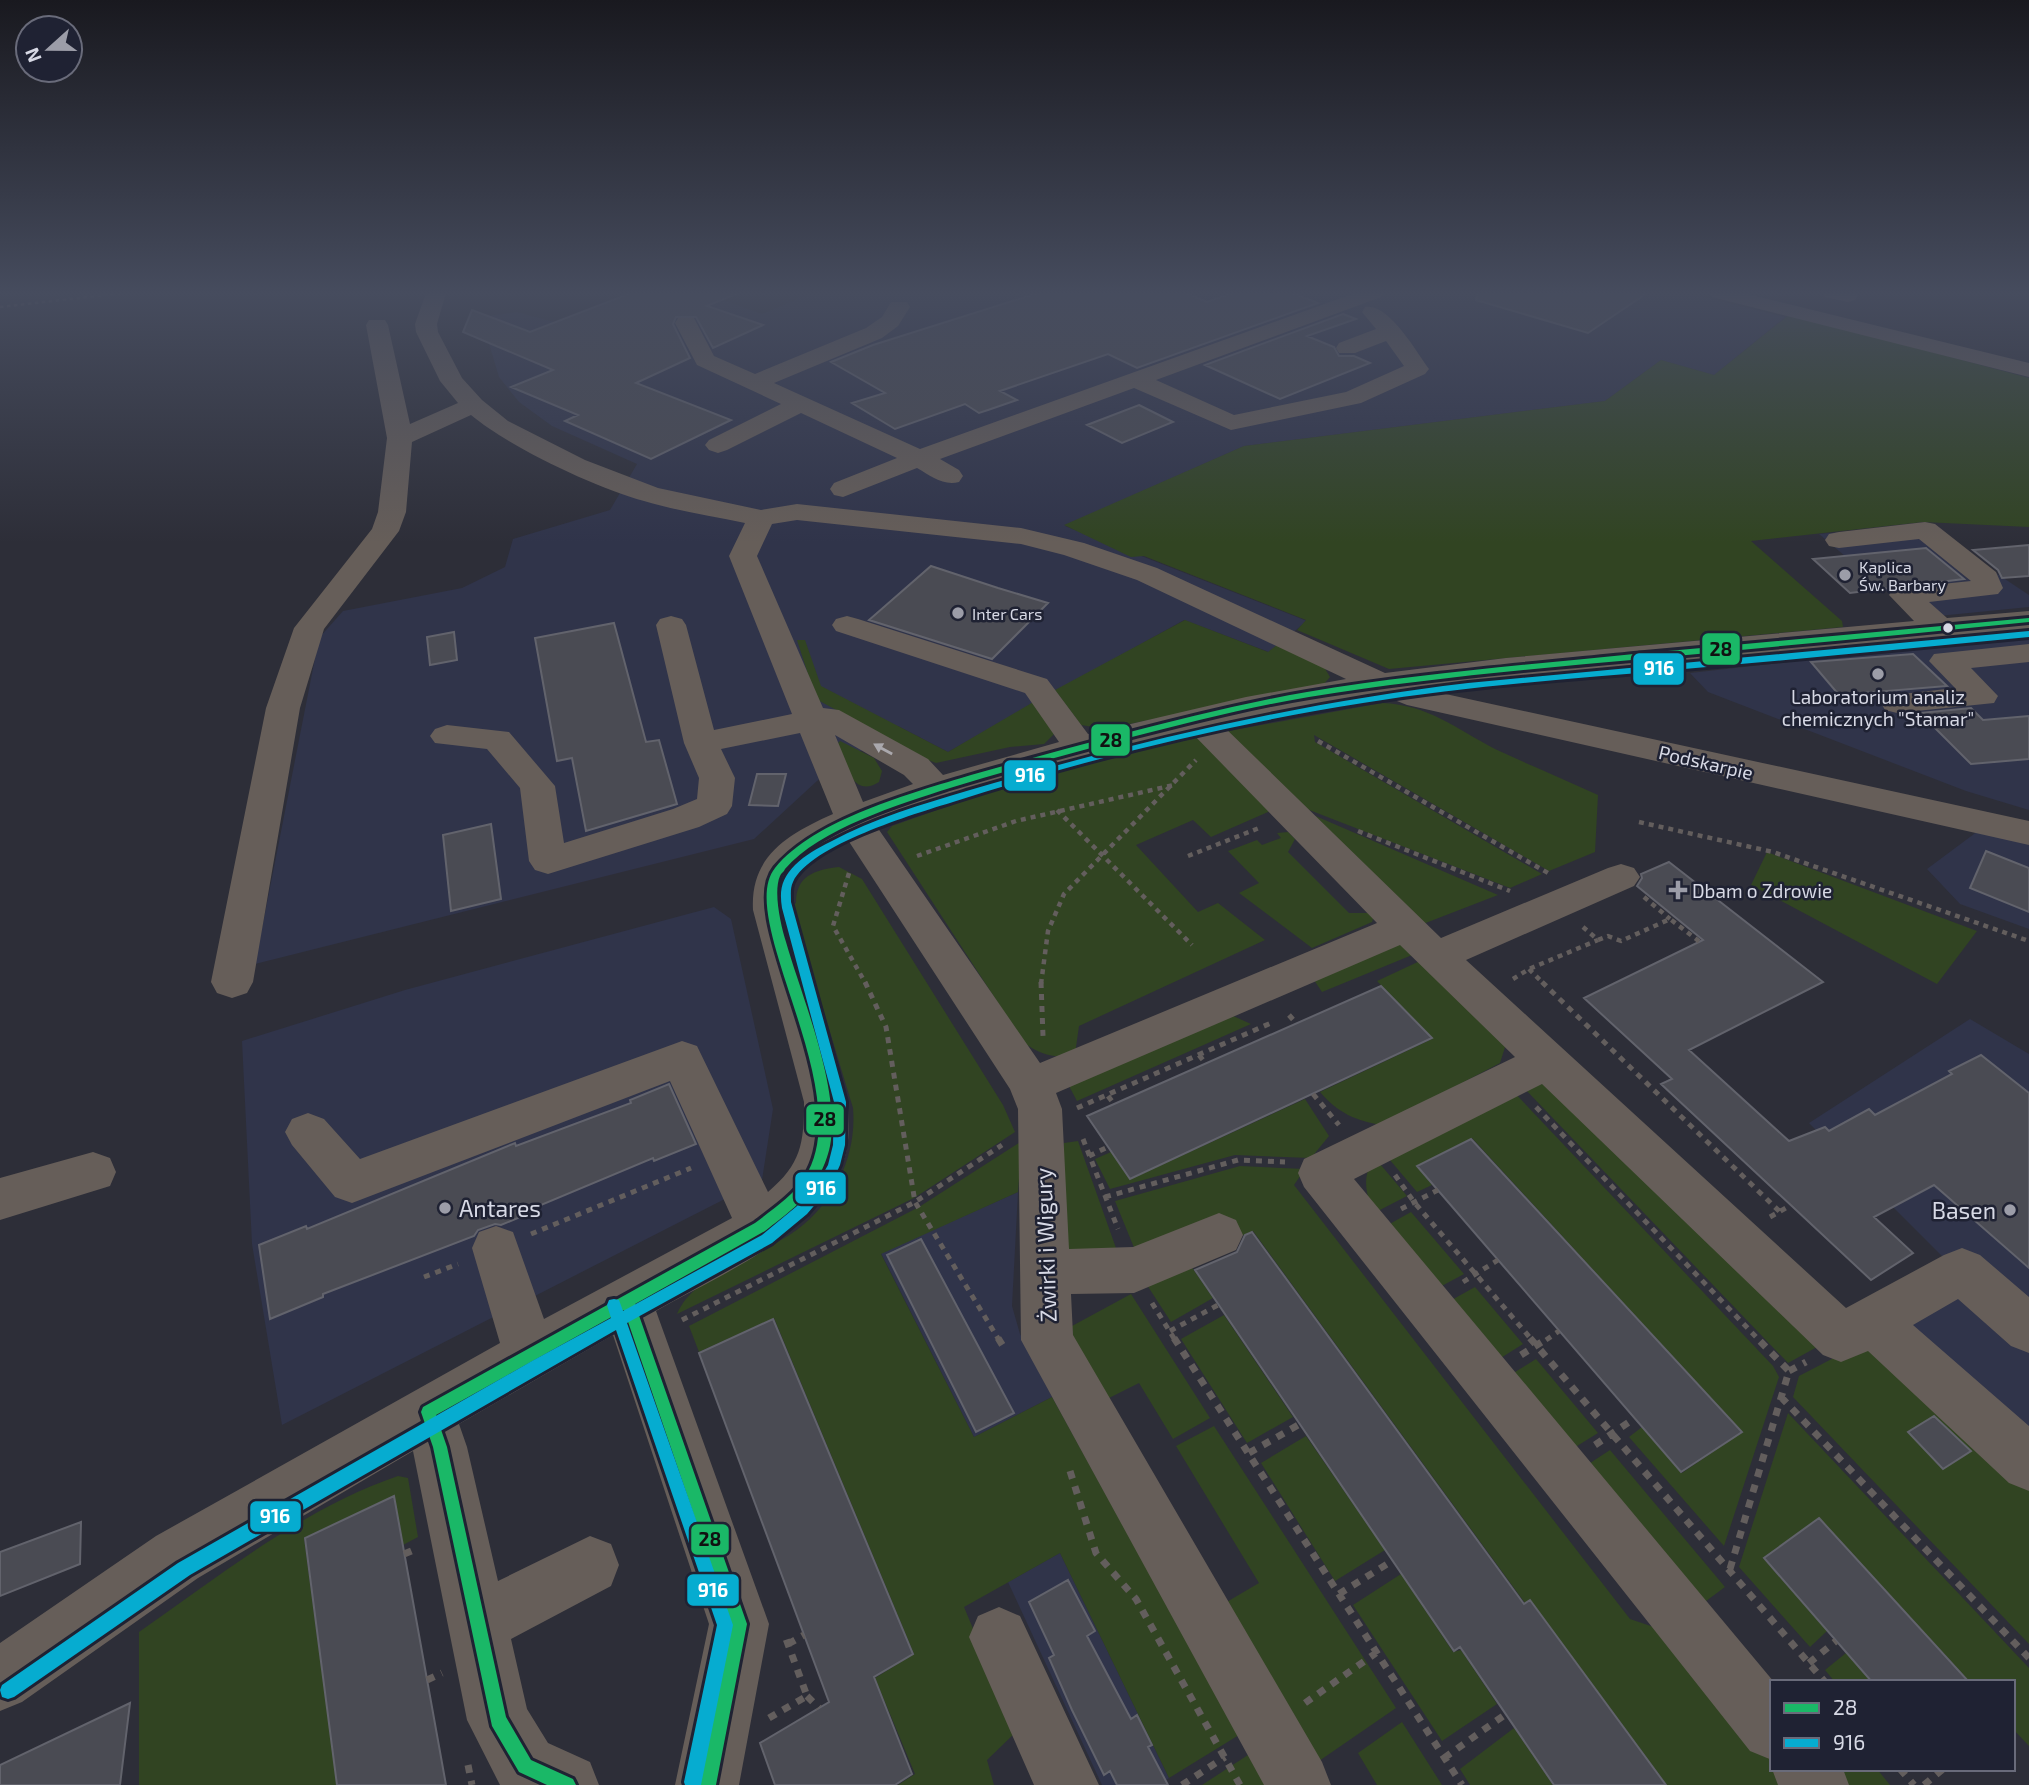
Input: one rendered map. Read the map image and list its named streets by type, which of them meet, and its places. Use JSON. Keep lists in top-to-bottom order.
{
  "streets": {
    "street": ["Podskarpie", "Żwirki i Wigury"]
  },
  "crossings": [
    ["Podskarpie", "Żwirki i Wigury"]
  ],
  "places": {
    "other": [
      "Kaplica Św. Barbary",
      "Inter Cars",
      "Laboratorium analiz chemicznych \"Stamar\"",
      "Antares",
      "Basen"
    ],
    "health": ["Dbam o Zdrowie"]
  },
  "lines": ["transit line 28", "transit line 916"],
  "legend": ["28", "916"],
  "north": "left"
}
